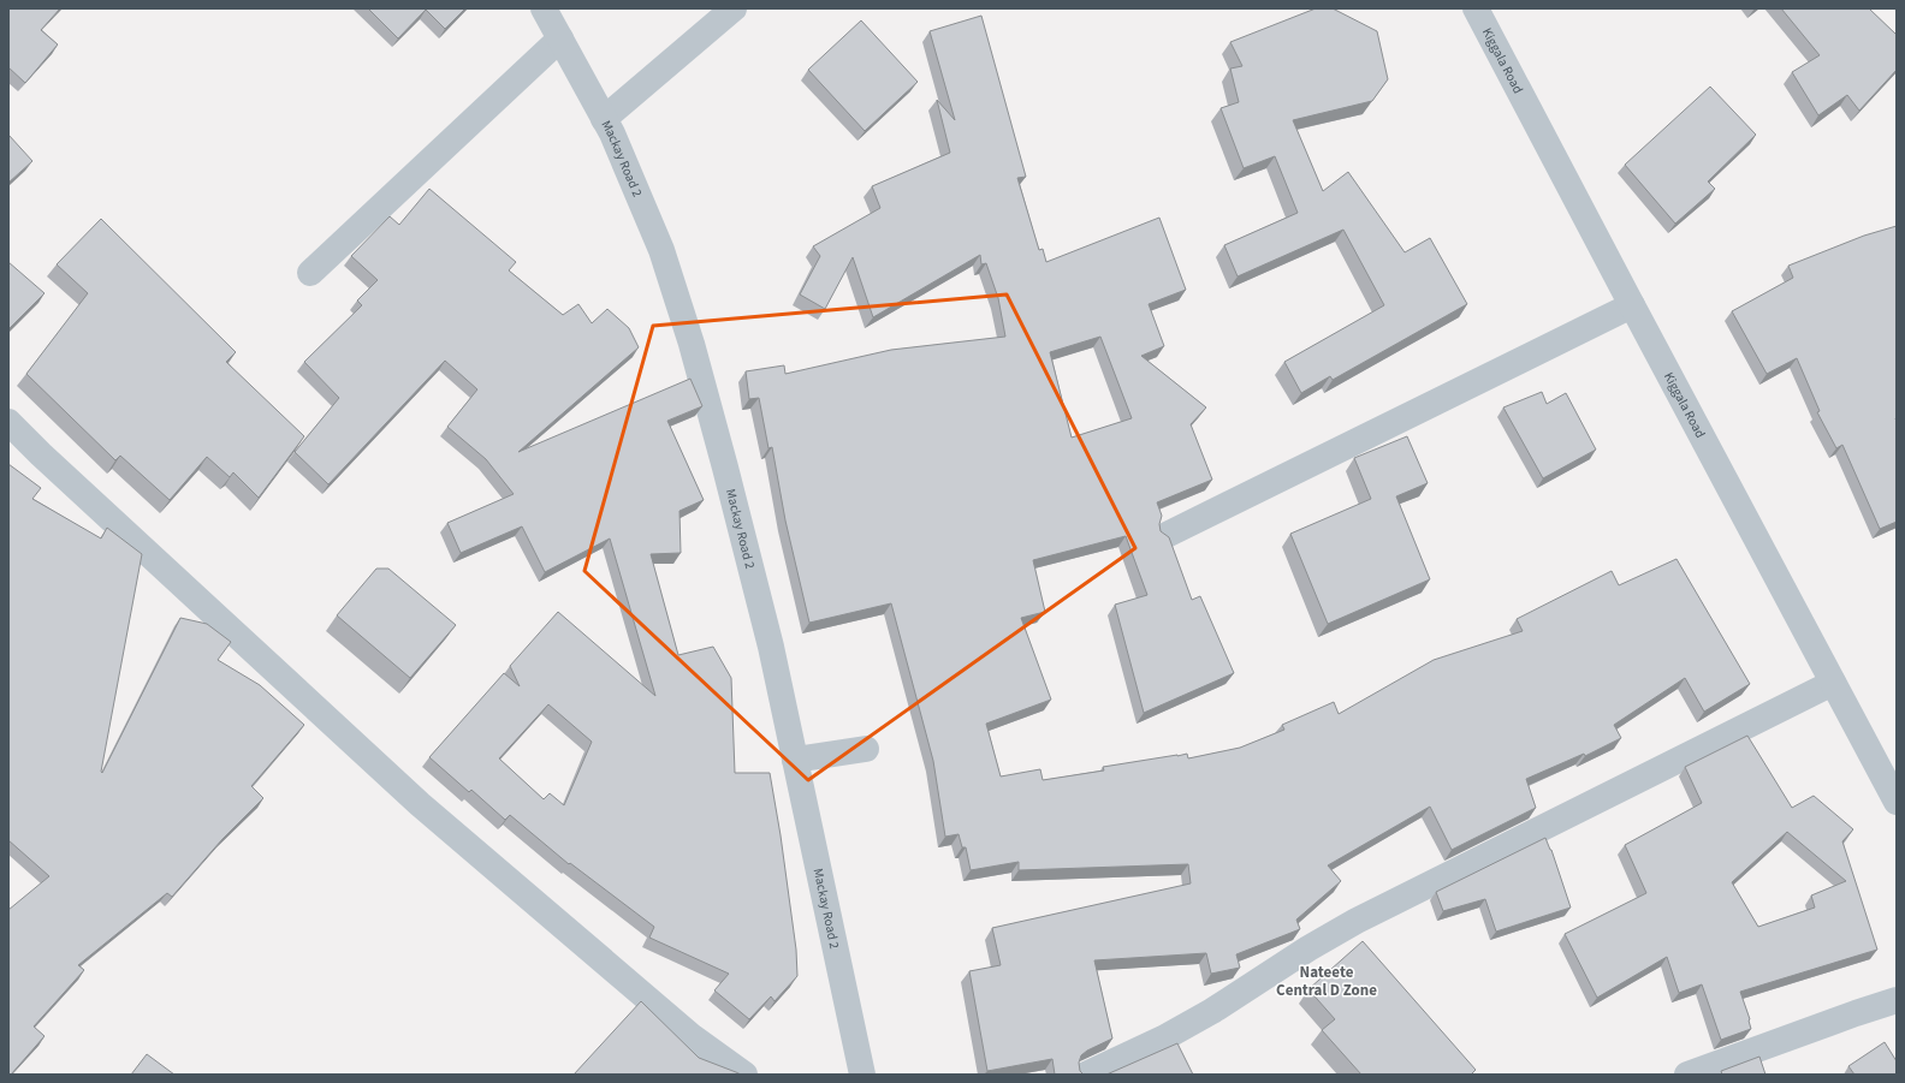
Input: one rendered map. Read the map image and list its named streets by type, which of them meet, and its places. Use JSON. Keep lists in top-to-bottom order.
{
  "streets": {
    "street": ["Kiggala Road", "Mackay Road 2"]
  },
  "districts": ["Nateete Central D Zone"]
}
